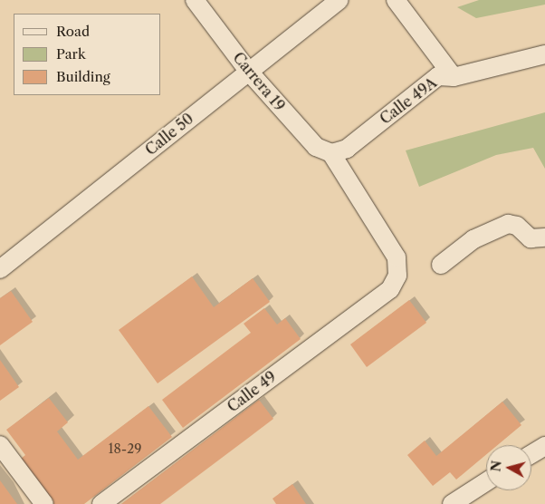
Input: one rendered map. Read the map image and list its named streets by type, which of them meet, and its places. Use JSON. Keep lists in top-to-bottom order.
{
  "streets": {
    "street": [
      "Carrera 19",
      "Calle 49A",
      "Calle 50",
      "Calle 49"
    ]
  },
  "crossings": [
    ["Carrera 19", "Calle 49A"],
    ["Carrera 19", "Calle 50"],
    ["Carrera 19", "Calle 49"],
    ["Calle 49A", "Calle 49"]
  ],
  "house_numbers": ["18-29"],
  "legend": ["Road", "Park", "Building"],
  "north": "left"
}
